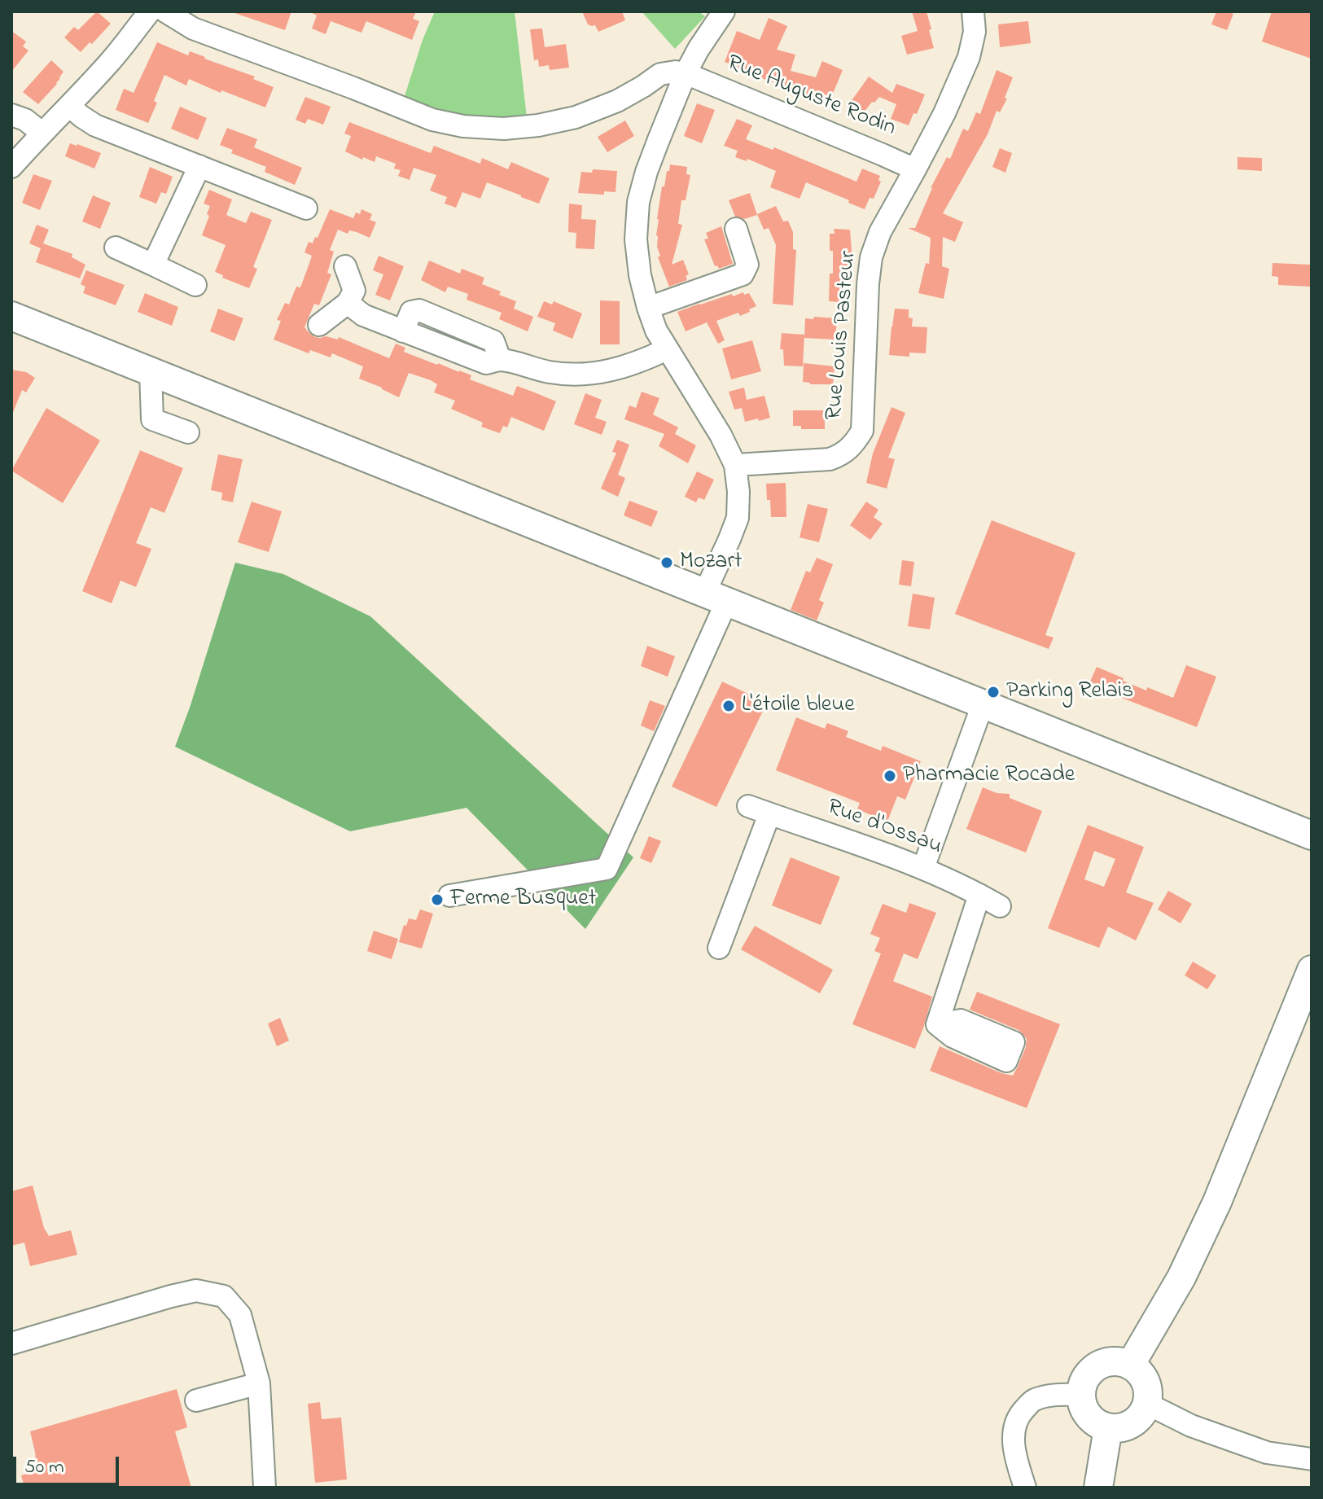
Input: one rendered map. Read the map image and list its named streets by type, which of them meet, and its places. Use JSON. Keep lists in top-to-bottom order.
{
  "streets": {
    "street": ["Rue Auguste Rodin", "Rue Louis Pasteur", "Rue d'Ossau"]
  },
  "crossings": [
    ["Rue Auguste Rodin", "Rue Louis Pasteur"]
  ],
  "places": [
    "Mozart",
    "Parking Relais",
    "L'étoile bleue",
    "Pharmacie Rocade",
    "Ferme Busquet"
  ],
  "scale_bar": "50 m"
}
